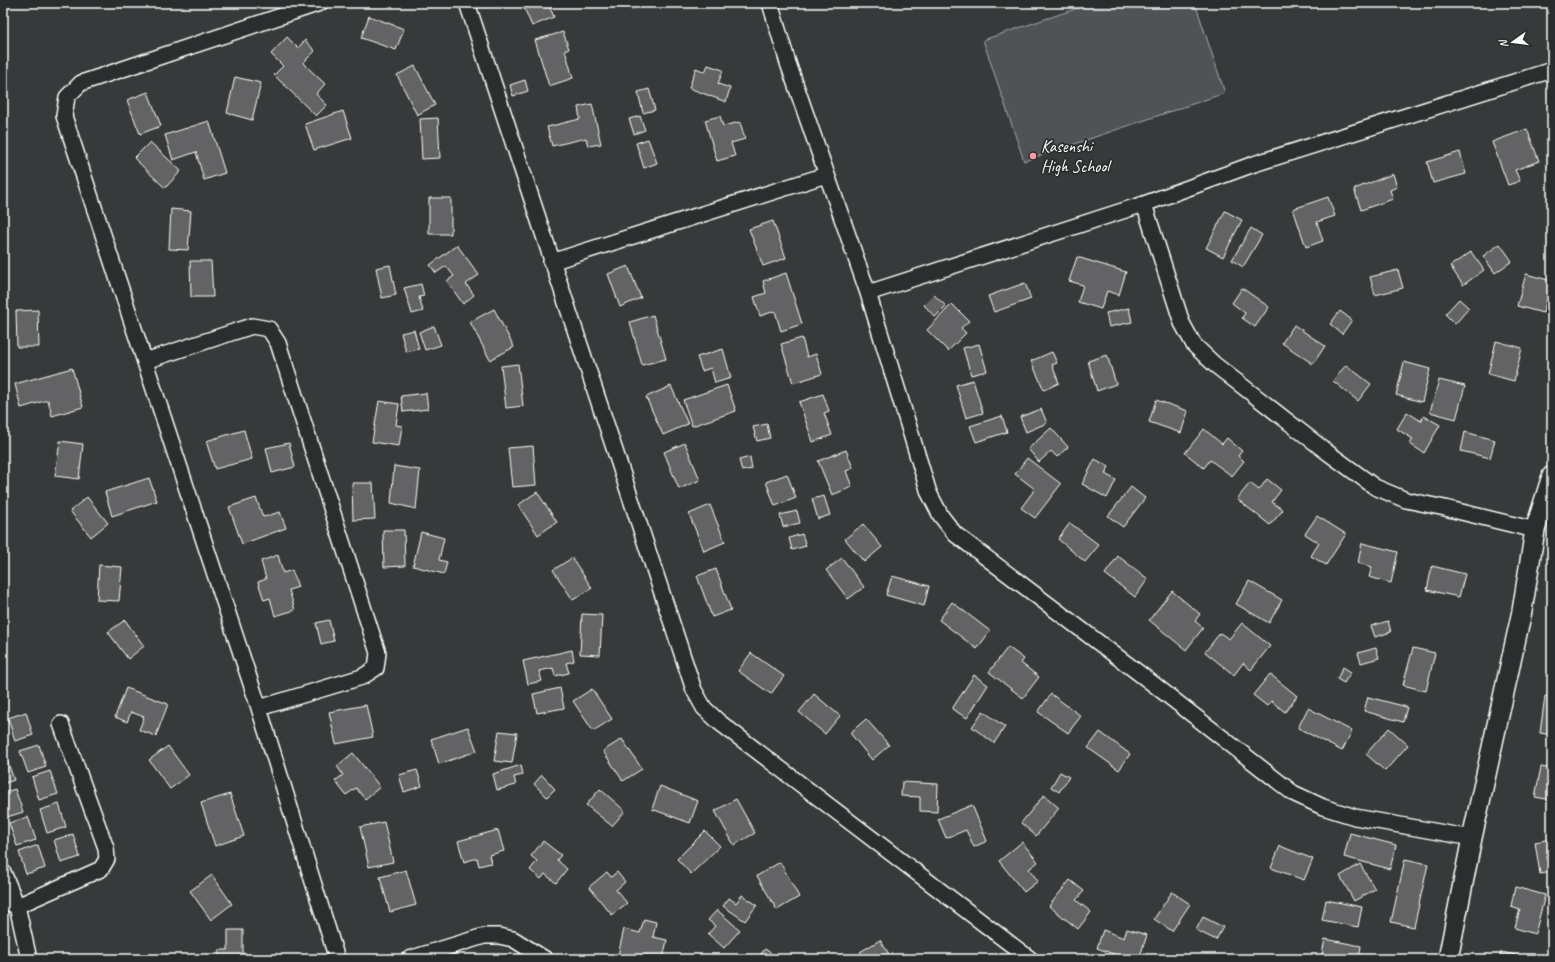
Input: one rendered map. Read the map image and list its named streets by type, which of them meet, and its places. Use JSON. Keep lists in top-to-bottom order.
{
  "places": ["Kasenshi High School"],
  "north": "left"
}
